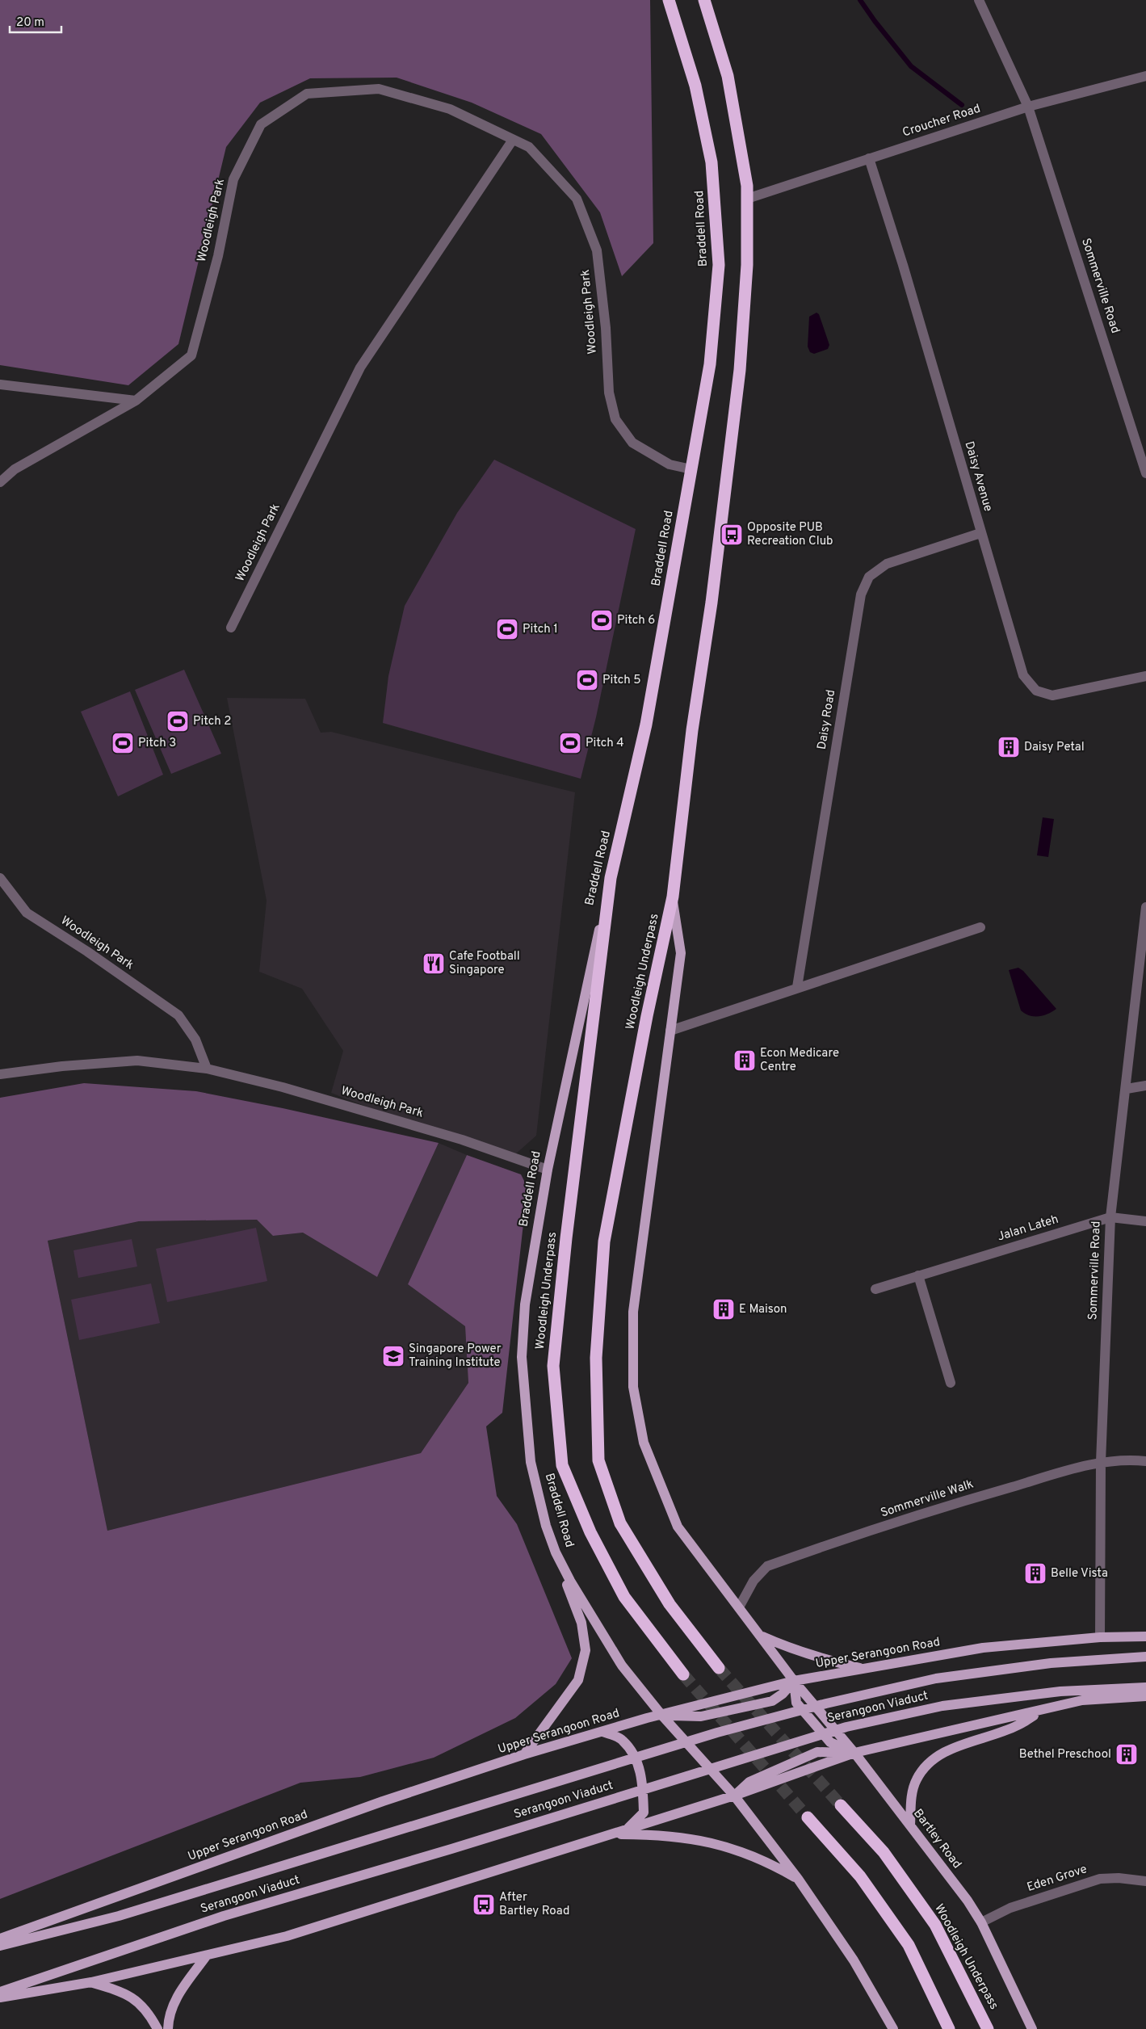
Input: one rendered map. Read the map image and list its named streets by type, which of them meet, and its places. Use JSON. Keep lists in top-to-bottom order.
{
  "streets": {
    "highway": ["Braddell Road", "Woodleigh Underpass"],
    "main road": ["Upper Serangoon Road", "Serangoon Viaduct", "Bartley Road"],
    "street": [
      "Croucher Road",
      "Woodleigh Park",
      "Sommerville Road",
      "Daisy Avenue",
      "Daisy Road",
      "Jalan Lateh",
      "Sommerville Walk",
      "Eden Grove"
    ]
  },
  "crossings": [
    ["Croucher Road", "Sommerville Road"],
    ["Croucher Road", "Daisy Avenue"],
    ["Woodleigh Park", "Braddell Road"],
    ["Braddell Road", "Woodleigh Underpass"],
    ["Braddell Road", "Upper Serangoon Road"],
    ["Sommerville Road", "Jalan Lateh"],
    ["Sommerville Road", "Sommerville Walk"],
    ["Sommerville Road", "Upper Serangoon Road"],
    ["Daisy Avenue", "Daisy Road"],
    ["Upper Serangoon Road", "Bartley Road"],
    ["Bartley Road", "Eden Grove"]
  ],
  "places": {
    "bus stop": ["Opposite PUB Recreation Club", "After Bartley Road"],
    "sports": [
      "Pitch 6",
      "Pitch 1",
      "Pitch 5",
      "Pitch 2",
      "Pitch 3",
      "Pitch 4"
    ],
    "building": [
      "Daisy Petal",
      "Econ Medicare Centre",
      "E Maison",
      "Belle Vista",
      "Bethel Preschool"
    ],
    "restaurant": ["Cafe Football Singapore"],
    "school or university": ["Singapore Power Training Institute"]
  },
  "scale_bar": "20 m"
}
